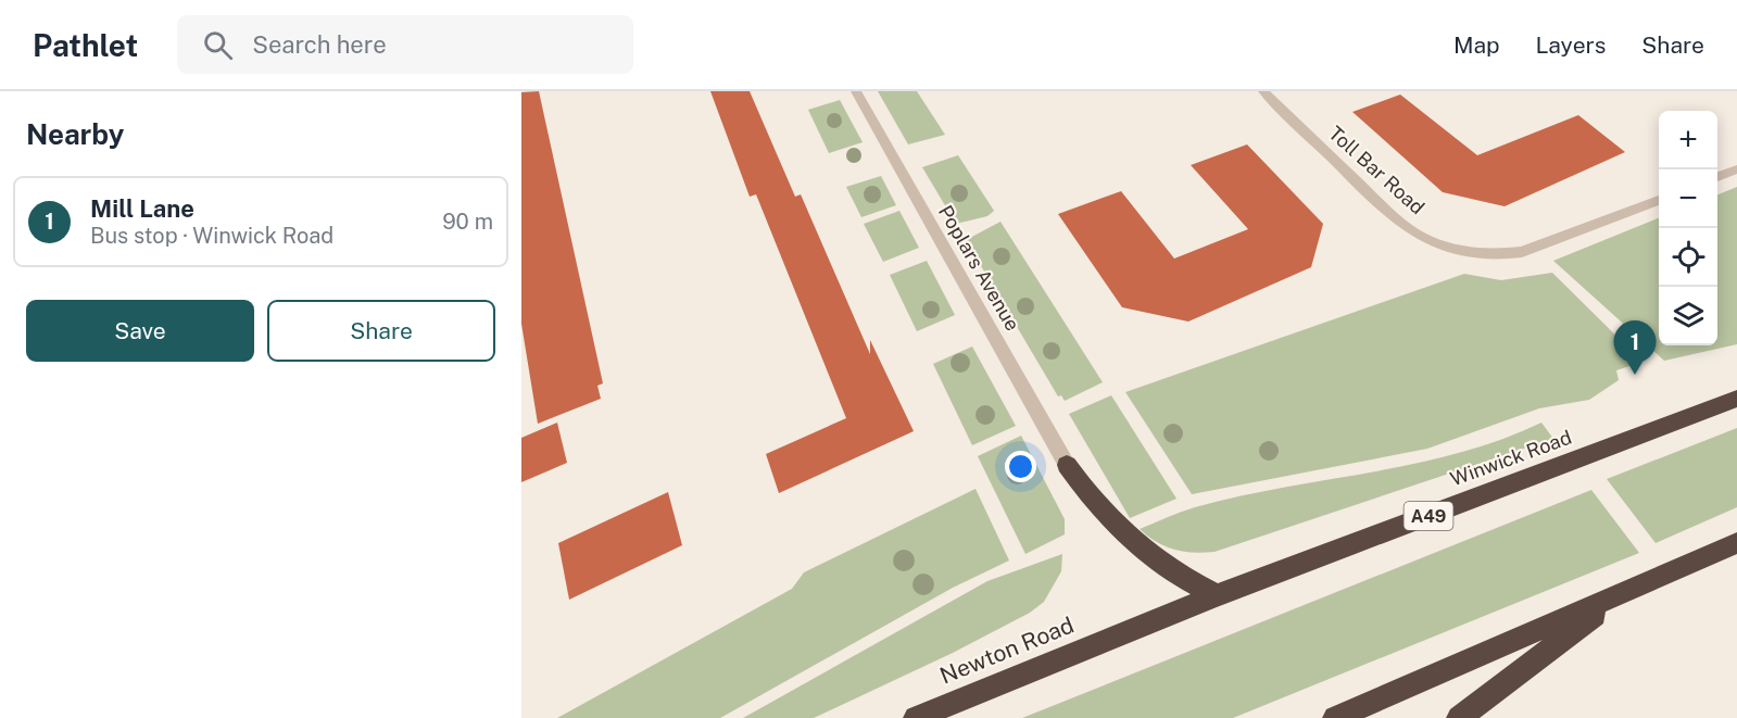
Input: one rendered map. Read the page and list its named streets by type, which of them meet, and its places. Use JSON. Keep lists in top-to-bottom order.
{
  "streets": {
    "highway": ["Winwick Road", "A49", "Newton Road"],
    "street": ["Toll Bar Road", "Poplars Avenue"]
  },
  "crossings": [
    ["Winwick Road", "Newton Road"]
  ],
  "page": {
    "header": "Pathlet",
    "search": "Search here",
    "nav": ["Map", "Layers", "Share"],
    "heading": "Nearby",
    "map_buttons": ["+", "−"],
    "list": [
      {
        "mark": "1",
        "name": "Mill Lane",
        "note": "Bus stop · Winwick Road",
        "value": "90 m"
      }
    ],
    "buttons": ["Save", "Share"],
    "pins": "1"
  }
}
